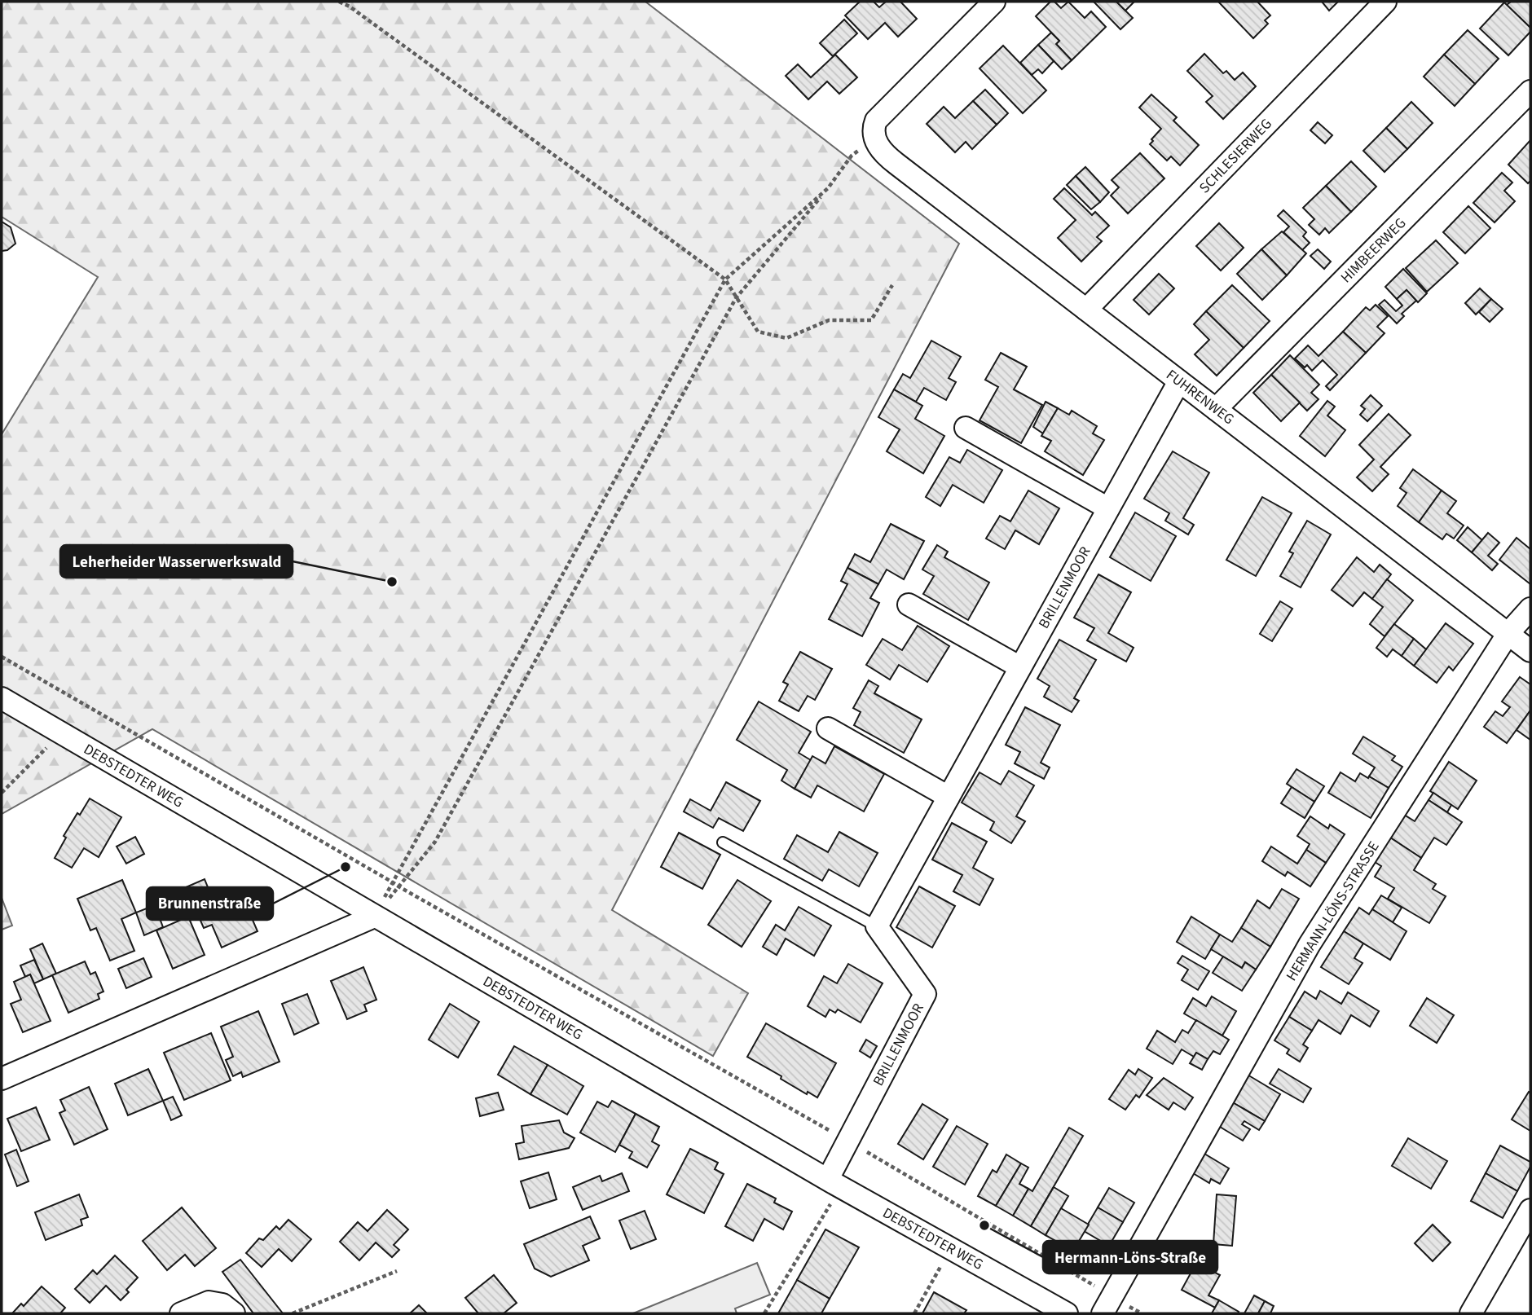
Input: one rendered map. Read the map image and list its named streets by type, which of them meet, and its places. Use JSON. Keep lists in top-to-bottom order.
{
  "streets": {
    "street": [
      "SCHLESIERWEG",
      "HIMBEERWEG",
      "FUHRENWEG",
      "BRILLENMOOR",
      "DEBSTEDTER WEG",
      "HERMANN-LÖNS-STRASSE"
    ]
  },
  "crossings": [
    ["SCHLESIERWEG", "FUHRENWEG"],
    ["HIMBEERWEG", "FUHRENWEG"],
    ["FUHRENWEG", "BRILLENMOOR"],
    ["FUHRENWEG", "HERMANN-LÖNS-STRASSE"],
    ["BRILLENMOOR", "DEBSTEDTER WEG"]
  ],
  "places": ["Leherheider Wasserwerkswald", "Brunnenstraße", "Hermann-Löns-Straße"]
}
